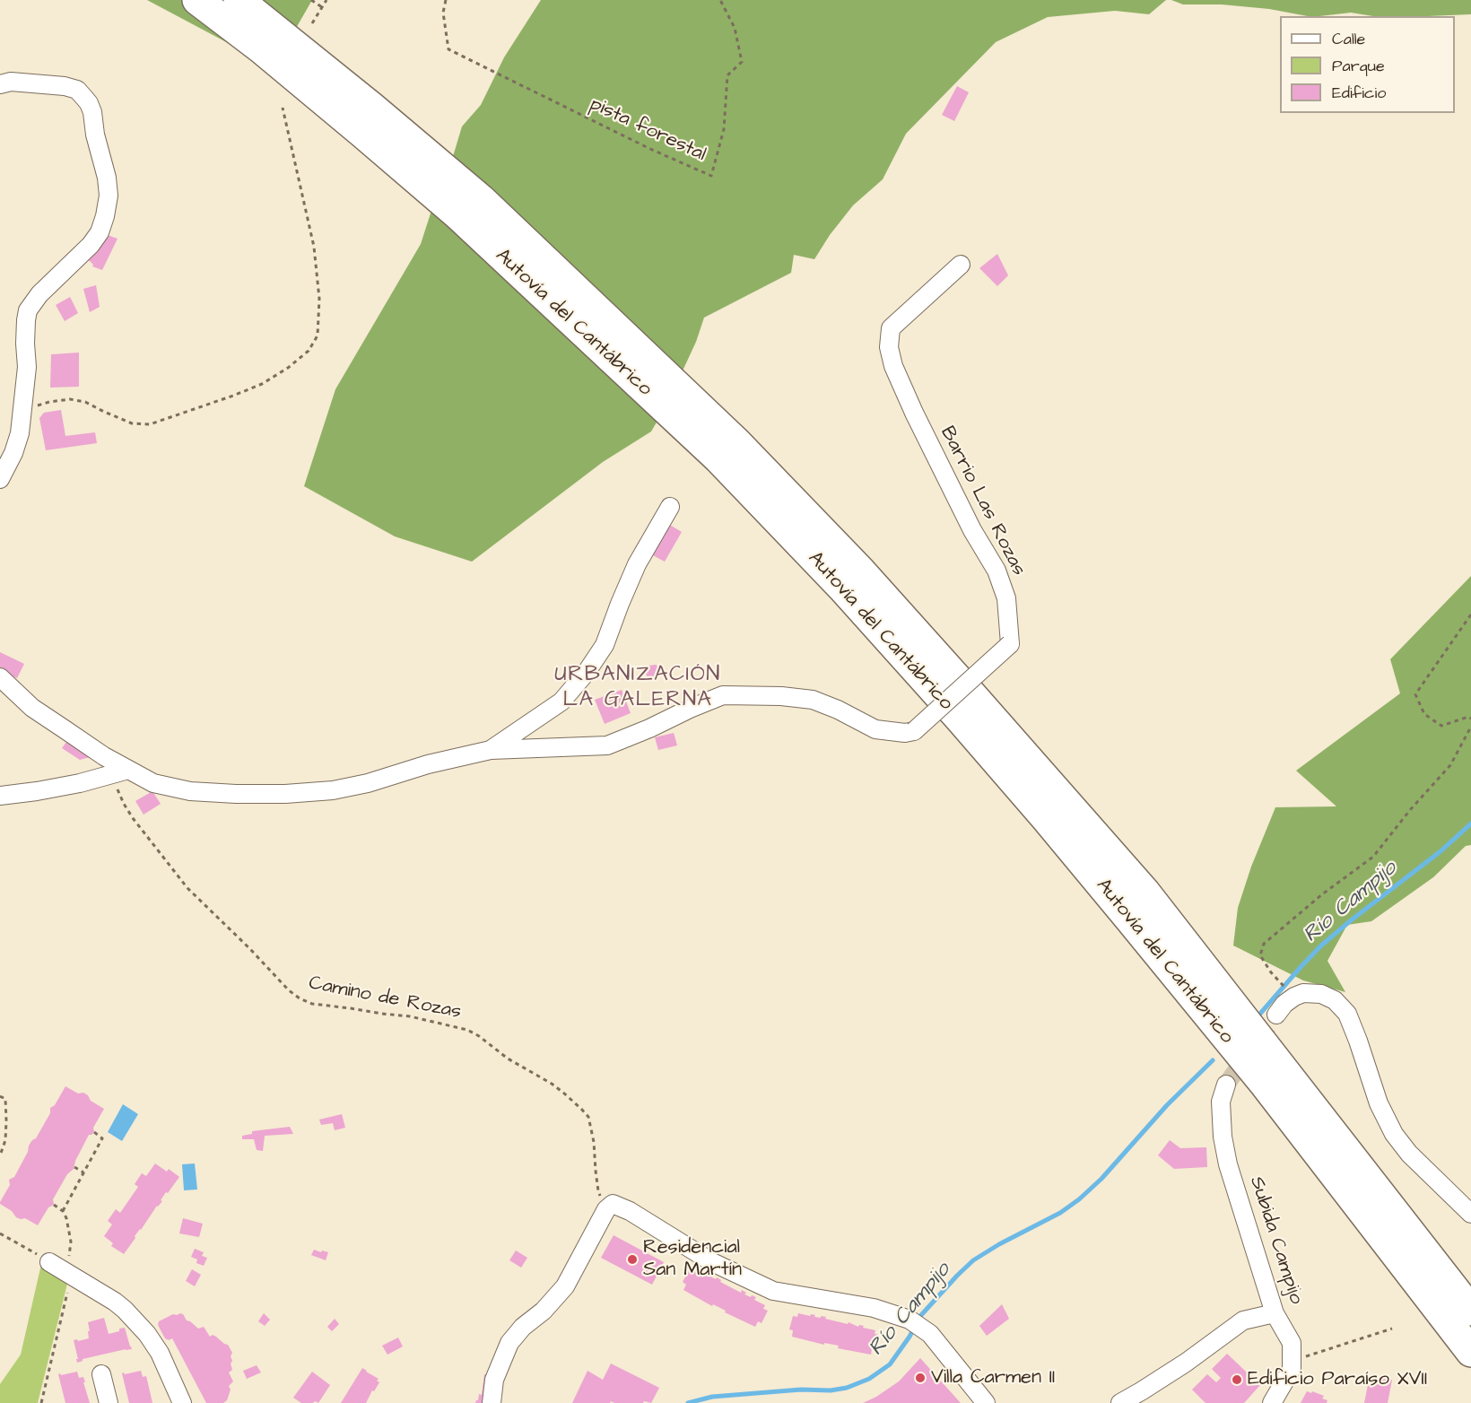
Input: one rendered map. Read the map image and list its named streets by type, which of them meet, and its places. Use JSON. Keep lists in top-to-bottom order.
{
  "streets": {
    "highway": ["Autovía del Cantábrico"],
    "street": ["Barrio Las Rozas", "Subida Campijo"],
    "path": ["pista forestal", "Camino de Rozas"]
  },
  "crossings": [
    ["Barrio Las Rozas", "Camino de Rozas"]
  ],
  "districts": ["URBANIZACIÓN LA GALERNA"],
  "water": ["Río Campijo"],
  "places": ["Residencial San Martín", "Villa Carmen II", "Edificio Paraíso XVII"],
  "legend": ["Calle", "Parque", "Edificio"]
}
